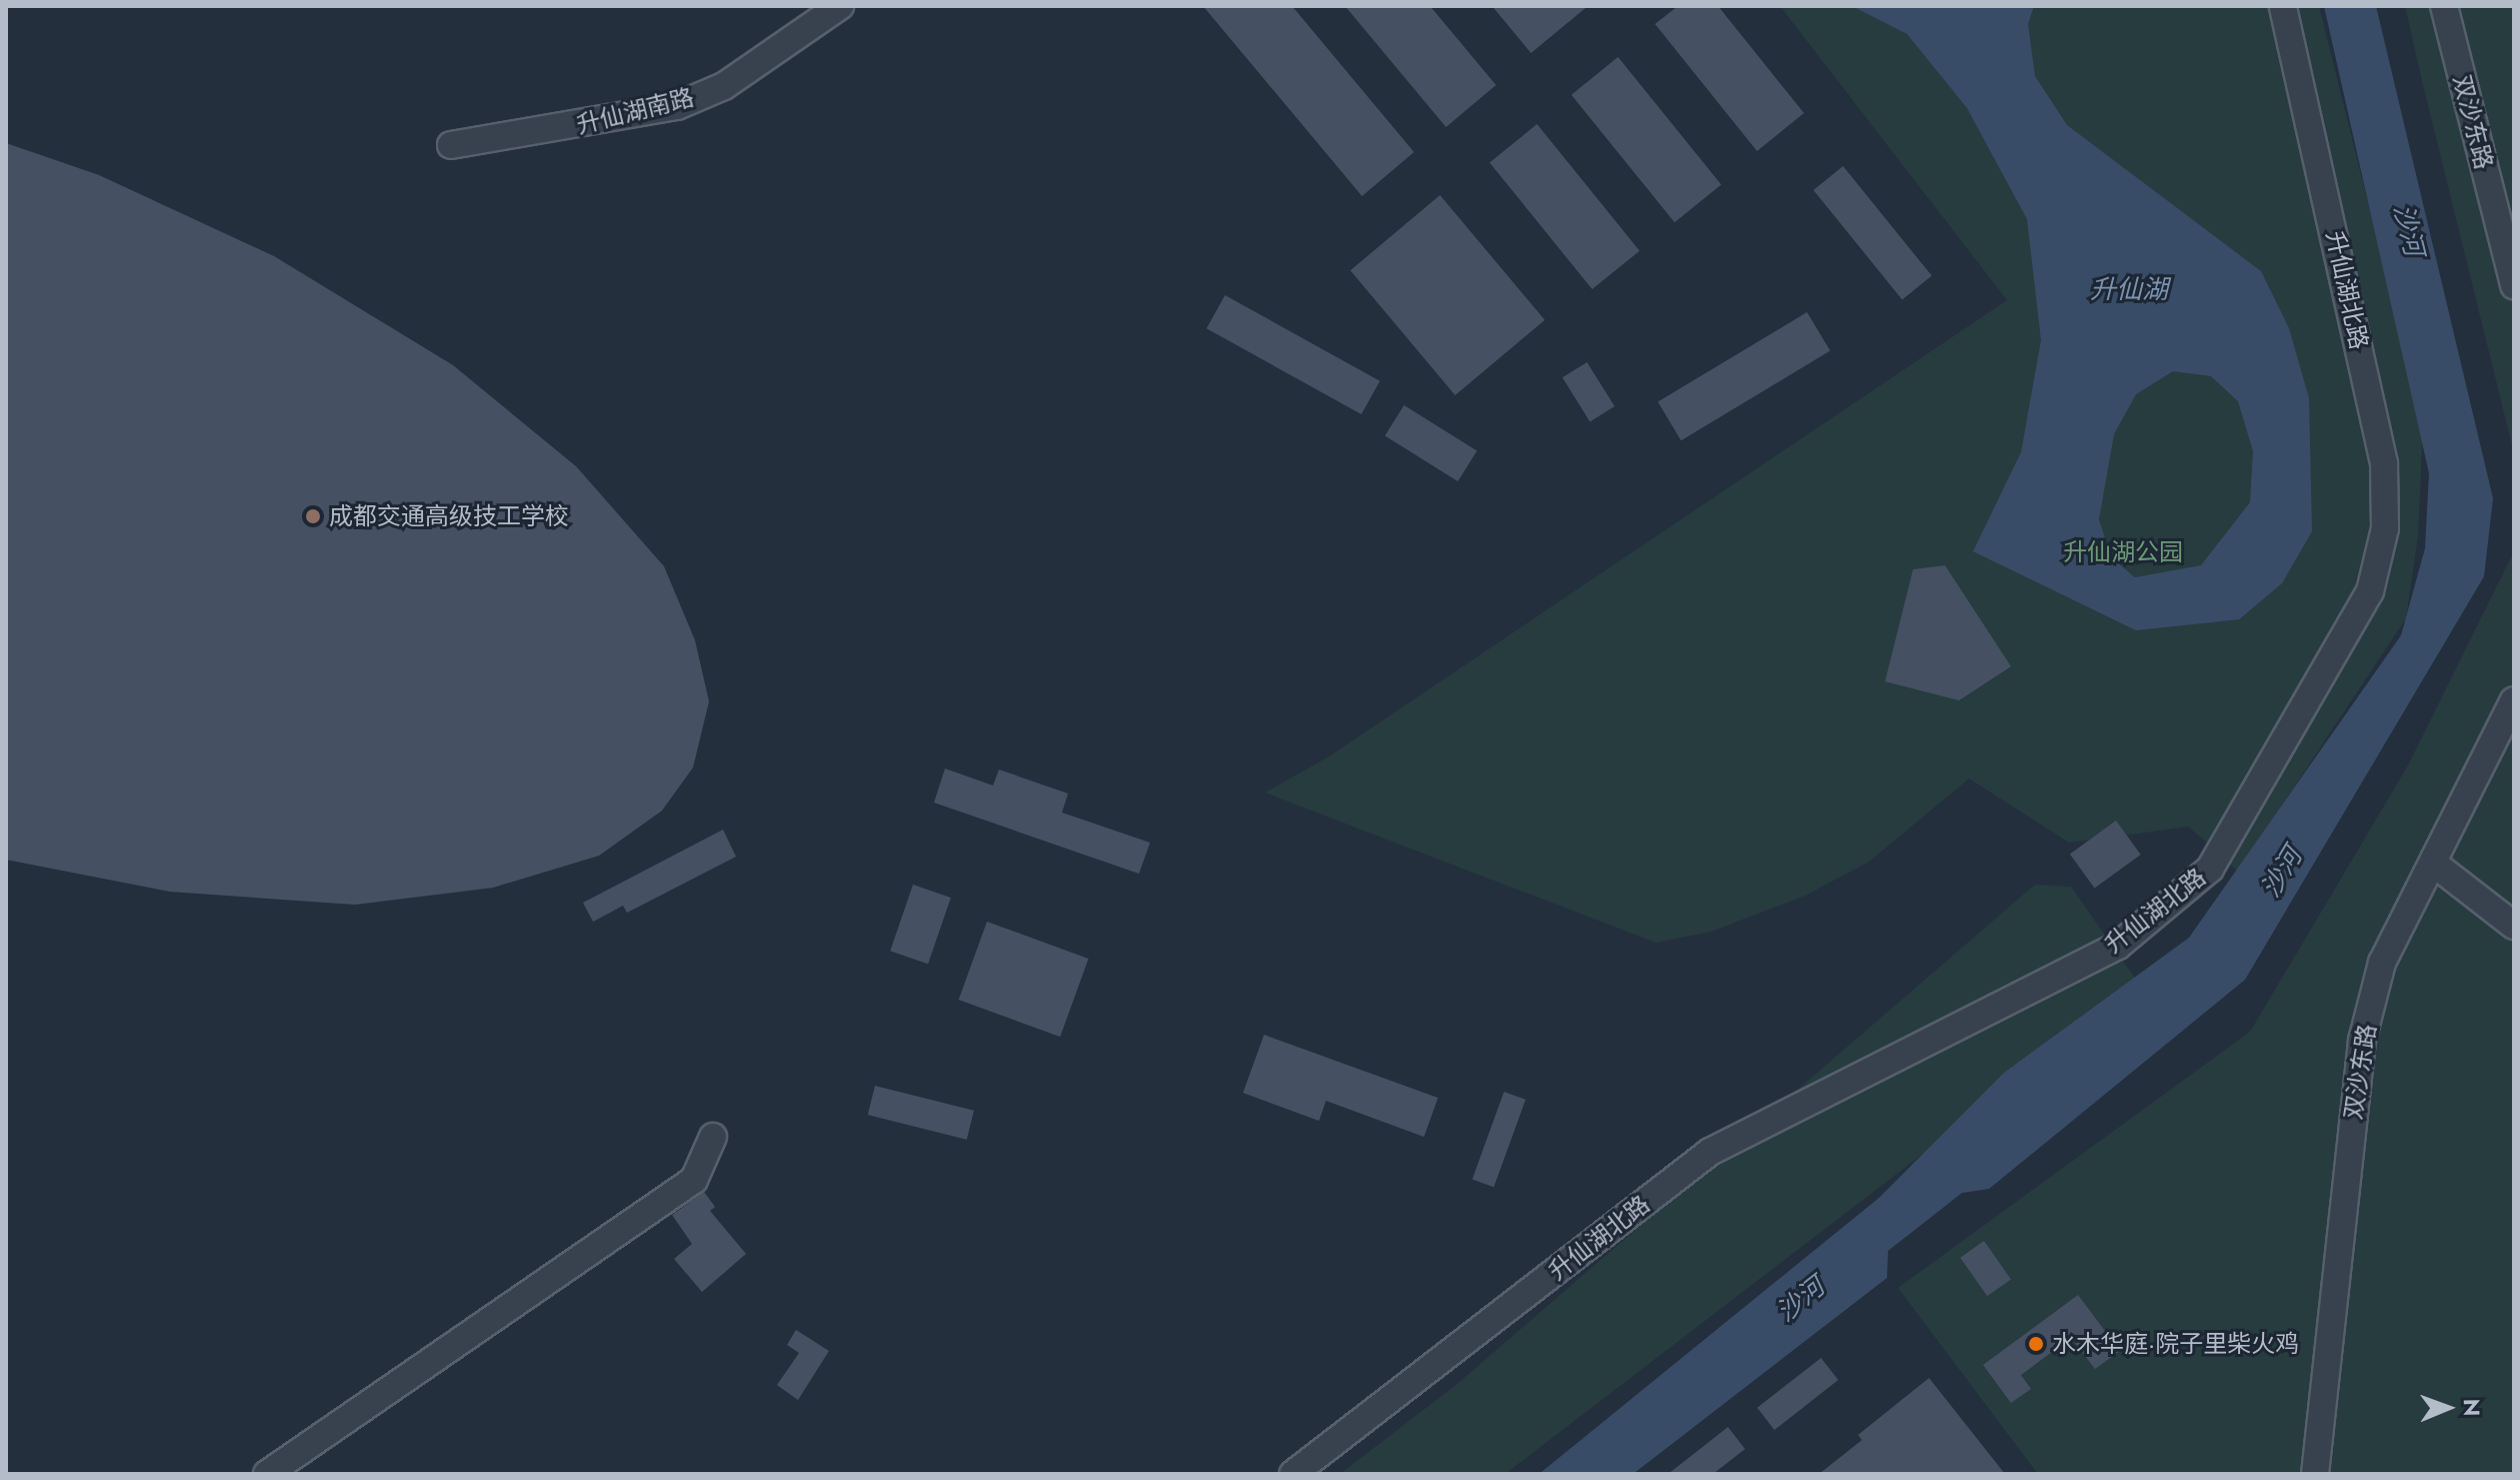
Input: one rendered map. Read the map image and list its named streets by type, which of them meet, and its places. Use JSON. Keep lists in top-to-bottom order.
{
  "streets": {
    "street": ["升仙湖南路", "双沙东路", "升仙湖北路"]
  },
  "water": ["沙河", "升仙湖"],
  "parks": ["升仙湖公园"],
  "places": ["成都交通高级技工学校", "水木华庭·院子里柴火鸡"],
  "north": "right"
}
